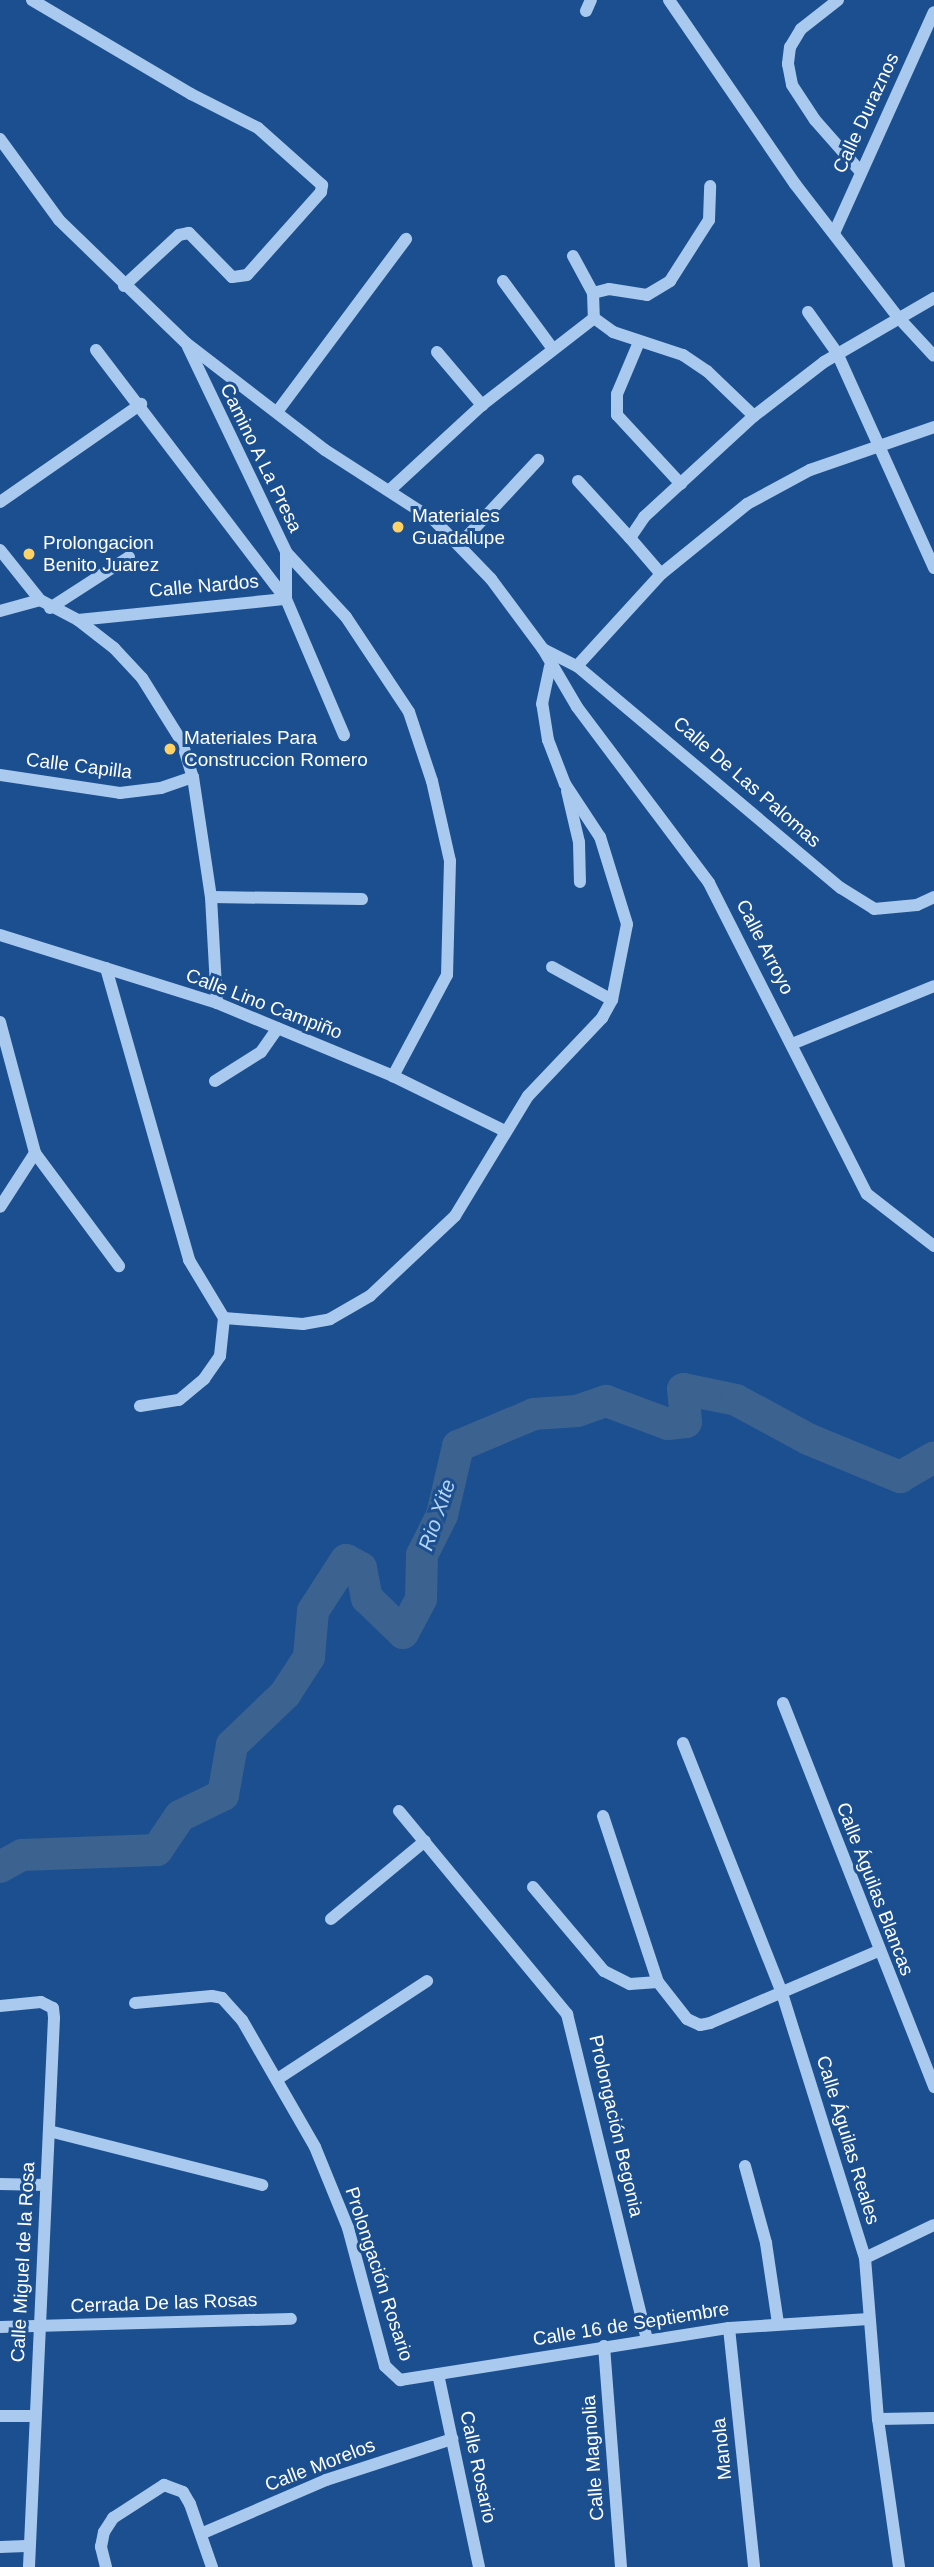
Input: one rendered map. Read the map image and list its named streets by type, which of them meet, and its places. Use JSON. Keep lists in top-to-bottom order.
{
  "streets": {
    "street": [
      "Calle Duraznos",
      "Camino A La Presa",
      "Calle Nardos",
      "Calle Capilla",
      "Calle De Las Palomas",
      "Calle Arroyo",
      "Calle Lino Campiño",
      "Calle Águilas Blancas",
      "Prolongación Begonia",
      "Calle Águilas Reales",
      "Calle Miguel de la Rosa",
      "Prolongación Rosario",
      "Cerrada De las Rosas",
      "Calle 16 de Septiembre",
      "Manola",
      "Calle Magnolia",
      "Calle Morelos",
      "Calle Rosario"
    ]
  },
  "crossings": [
    ["Camino A La Presa", "Calle Nardos"],
    ["Camino A La Presa", "Calle Lino Campiño"],
    ["Calle De Las Palomas", "Calle Arroyo"],
    ["Prolongación Begonia", "Calle 16 de Septiembre"],
    ["Calle Águilas Reales", "Calle 16 de Septiembre"],
    ["Calle Miguel de la Rosa", "Cerrada De las Rosas"],
    ["Prolongación Rosario", "Calle 16 de Septiembre"],
    ["Calle 16 de Septiembre", "Manola"],
    ["Calle 16 de Septiembre", "Calle Magnolia"],
    ["Calle 16 de Septiembre", "Calle Rosario"],
    ["Calle Morelos", "Calle Rosario"]
  ],
  "water": ["Rio Xite"],
  "places": ["Materiales Guadalupe", "Prolongacion Benito Juarez", "Materiales Para Construccion Romero"]
}
